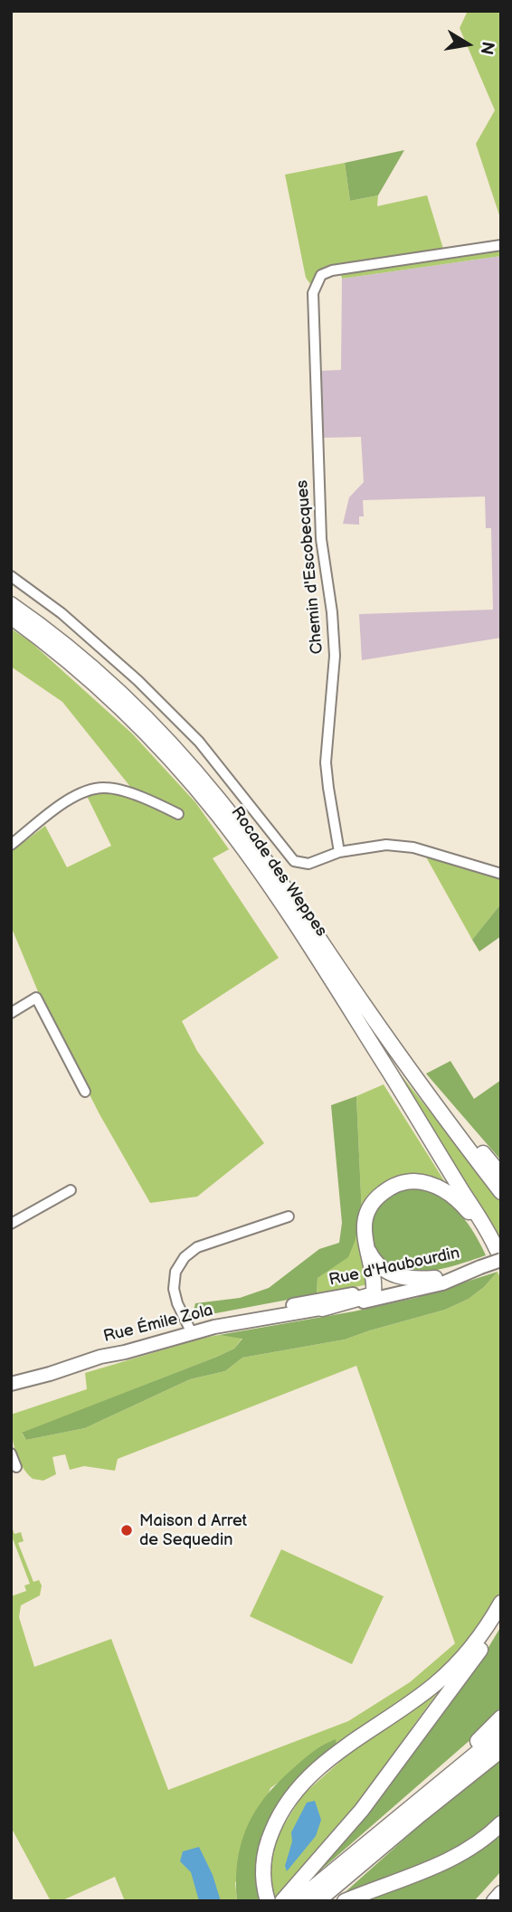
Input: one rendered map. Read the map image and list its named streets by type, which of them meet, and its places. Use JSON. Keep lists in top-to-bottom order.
{
  "streets": {
    "highway": ["Rocade des Weppes"],
    "main road": ["Rue d'Haubourdin", "Rue Émile Zola"],
    "street": ["Chemin d'Escobecques"]
  },
  "crossings": [
    ["Rocade des Weppes", "Rue d'Haubourdin"],
    ["Rue d'Haubourdin", "Rue Émile Zola"]
  ],
  "places": ["Maison d Arret de Sequedin"],
  "north": "right"
}
